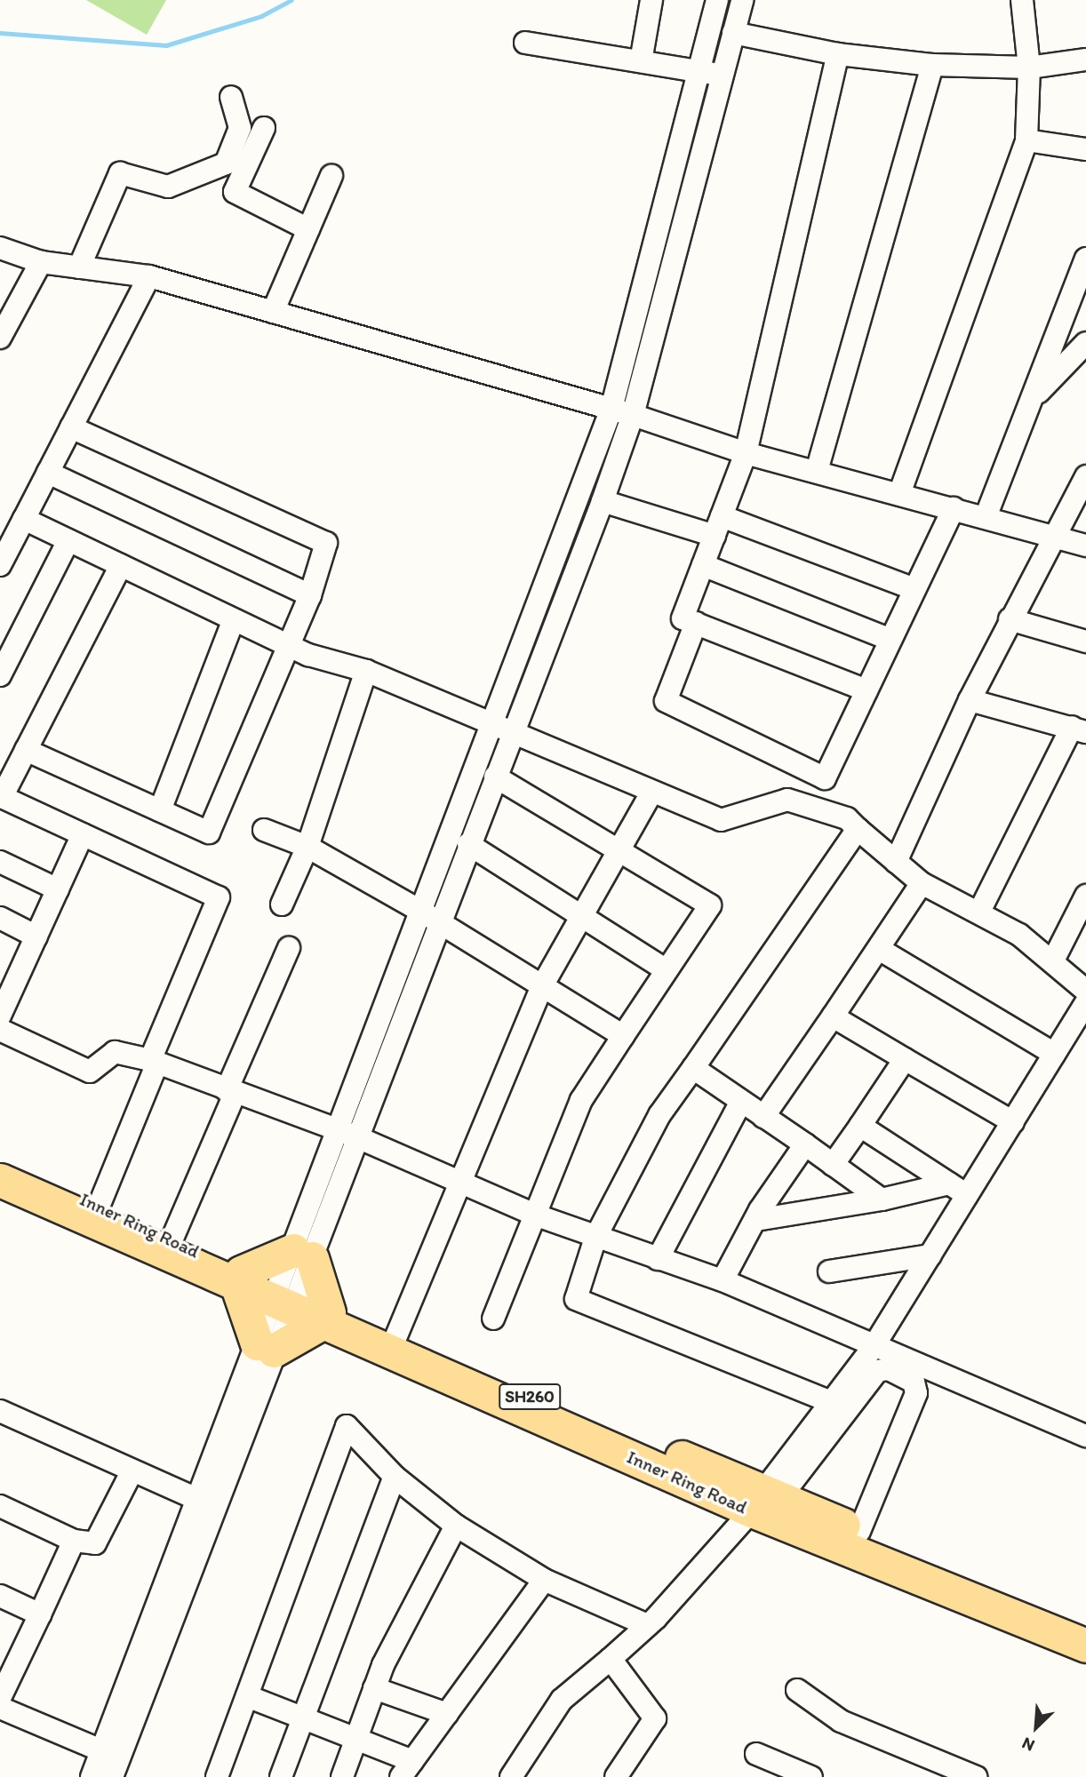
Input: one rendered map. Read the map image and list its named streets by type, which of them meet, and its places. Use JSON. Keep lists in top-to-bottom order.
{
  "streets": {
    "highway": ["Inner Ring Road", "SH260"]
  },
  "north": "bottom left"
}
